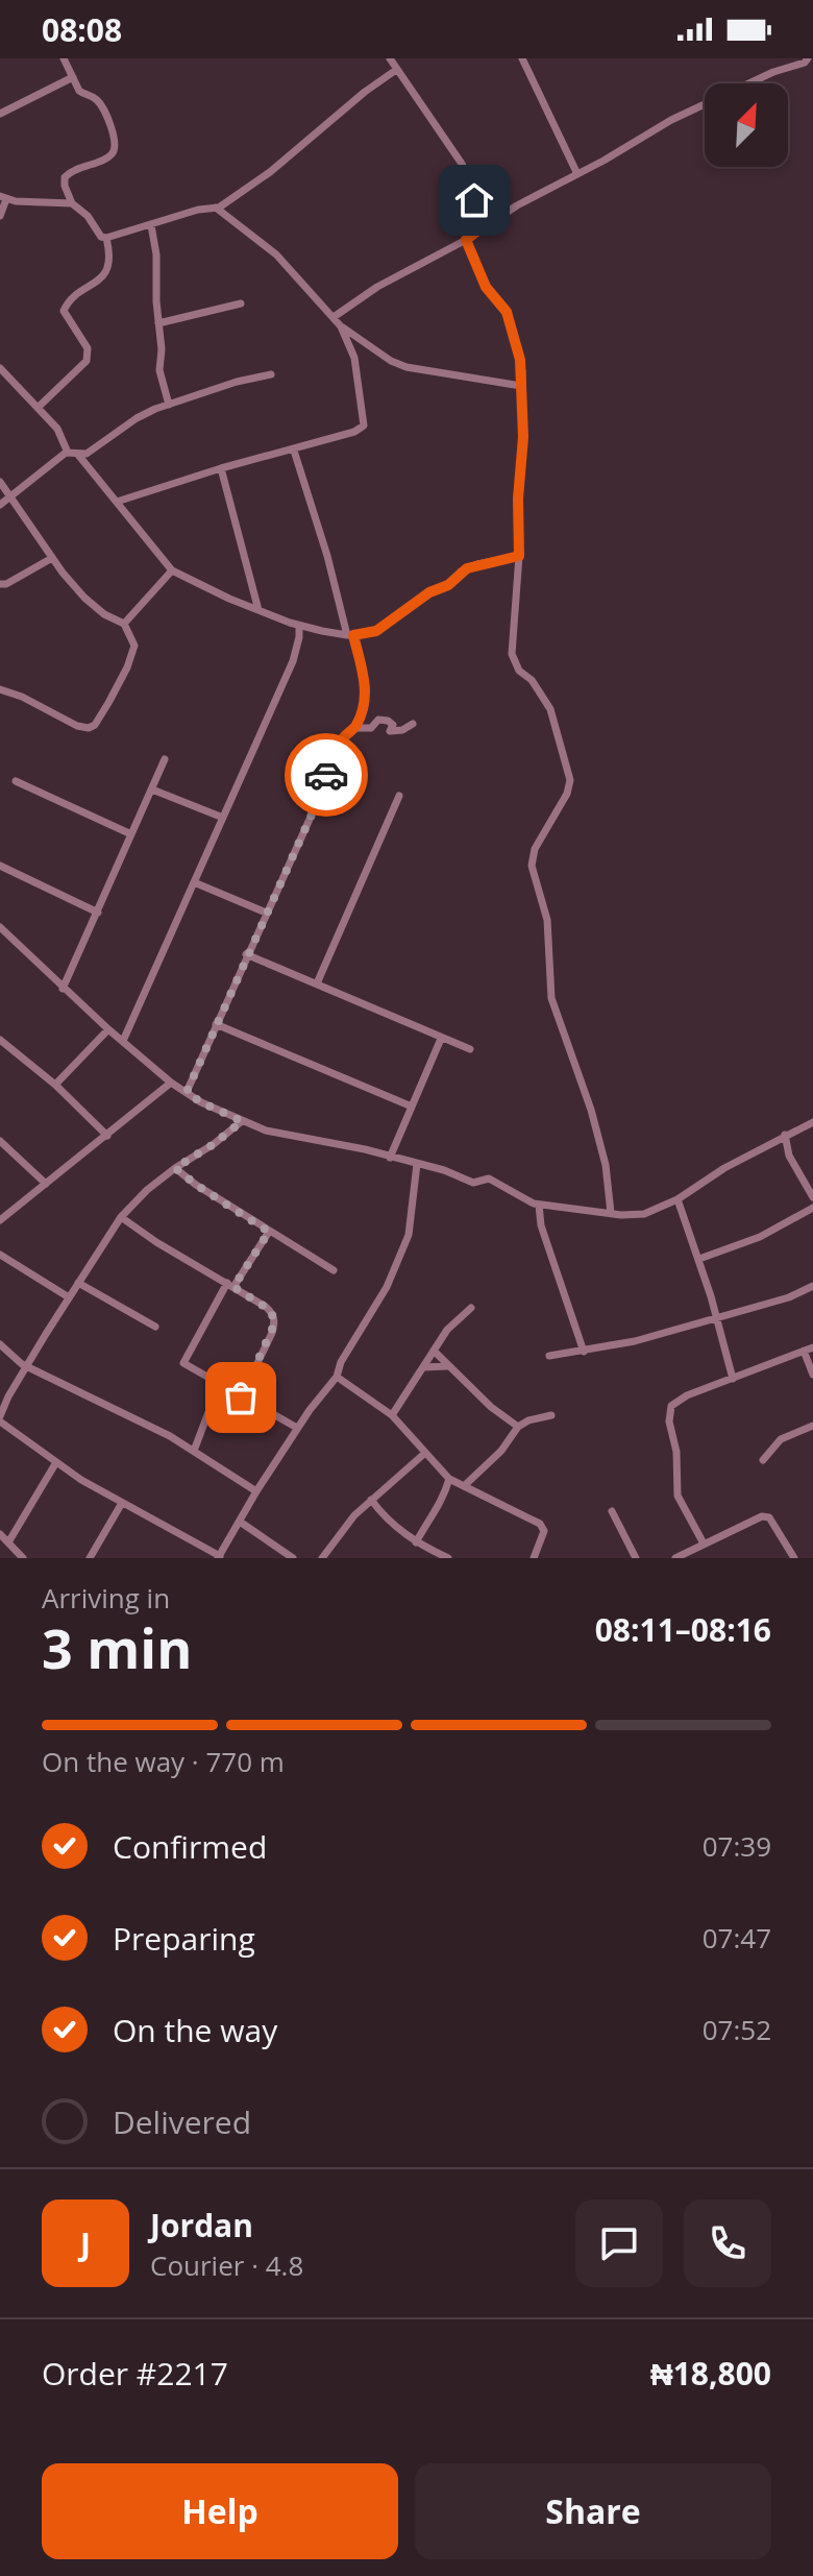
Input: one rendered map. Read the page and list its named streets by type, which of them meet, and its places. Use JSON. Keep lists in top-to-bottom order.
{
  "north": "top right",
  "page": {
    "status": "08:08",
    "heading": ["3 min", "Arriving in", "08:11–08:16"],
    "panel": [
      "Jordan",
      "Courier · 4.8",
      "Order #2217",
      "₦18,800"
    ],
    "bar": "On the way · 770 m",
    "list": [
      ["Confirmed", "07:39"],
      ["Preparing", "07:47"],
      ["On the way", "07:52"],
      "Delivered"
    ],
    "round": "J",
    "buttons": ["Help", "Share"]
  }
}
